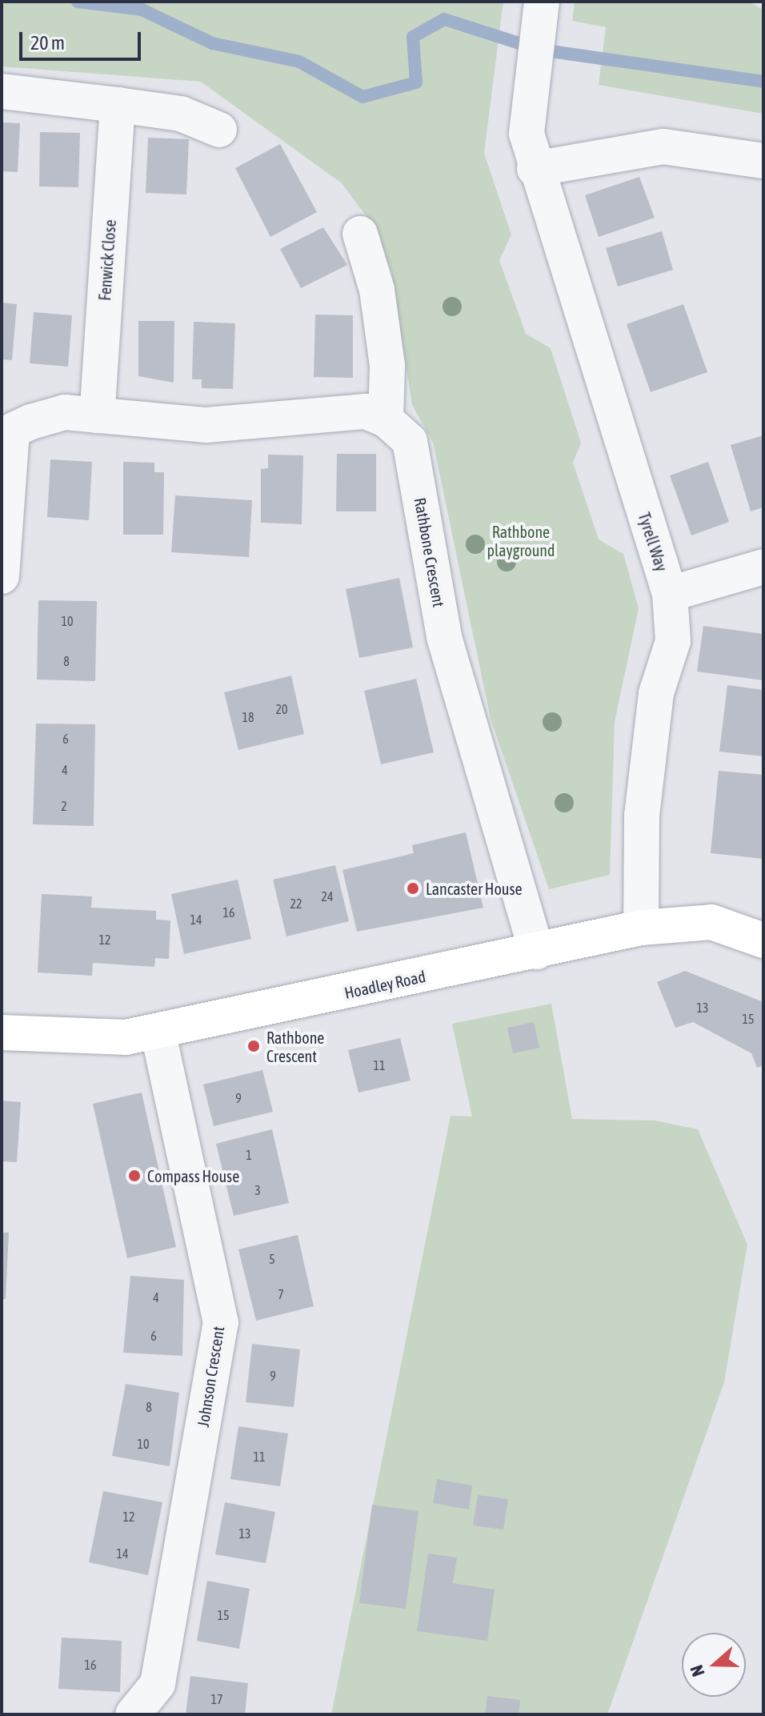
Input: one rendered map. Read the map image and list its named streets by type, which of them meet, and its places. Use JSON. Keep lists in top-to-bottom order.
{
  "streets": {
    "street": [
      "Fenwick Close",
      "Tyrell Way",
      "Rathbone Crescent",
      "Hoadley Road",
      "Johnson Crescent"
    ]
  },
  "crossings": [
    ["Fenwick Close", "Rathbone Crescent"],
    ["Tyrell Way", "Hoadley Road"],
    ["Rathbone Crescent", "Hoadley Road"],
    ["Hoadley Road", "Johnson Crescent"]
  ],
  "parks": ["Rathbone playground"],
  "places": ["Lancaster House", "Rathbone Crescent", "Compass House"],
  "house_numbers": [
    "10",
    "8",
    "20",
    "18",
    "6",
    "4",
    "2",
    "24",
    "22",
    "16",
    "14",
    "12",
    "13",
    "15",
    "11",
    "9",
    "1",
    "3",
    "5",
    "7",
    "4",
    "6",
    "9",
    "8",
    "10",
    "11",
    "12",
    "13",
    "14",
    "15",
    "16",
    "17"
  ],
  "scale_bar": "20 m",
  "north": "left"
}
